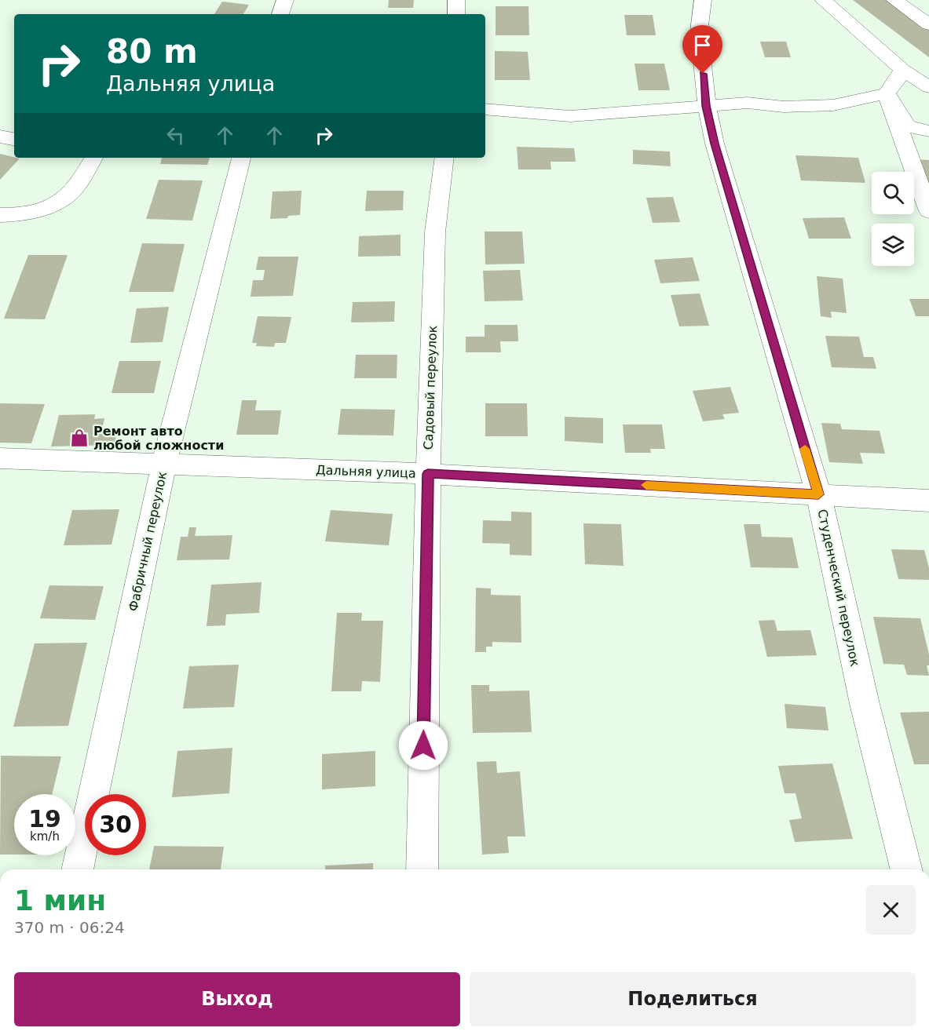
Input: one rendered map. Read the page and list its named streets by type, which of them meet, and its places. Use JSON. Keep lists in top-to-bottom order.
{
  "streets": {
    "street": [
      "Садовый переулок",
      "Дальняя улица",
      "Фабричный переулок",
      "Студенческий переулок"
    ]
  },
  "crossings": [
    ["Садовый переулок", "Дальняя улица"],
    ["Дальняя улица", "Фабричный переулок"],
    ["Дальняя улица", "Студенческий переулок"]
  ],
  "places": {
    "shop": ["Ремонт авто любой сложности"]
  },
  "page": {
    "turn": ["80 m", "Дальняя улица"],
    "speed": "19 km/h",
    "limit": "30",
    "heading": ["1 мин", "370 m · 06:24"],
    "buttons": ["Выход", "Поделиться"]
  }
}
